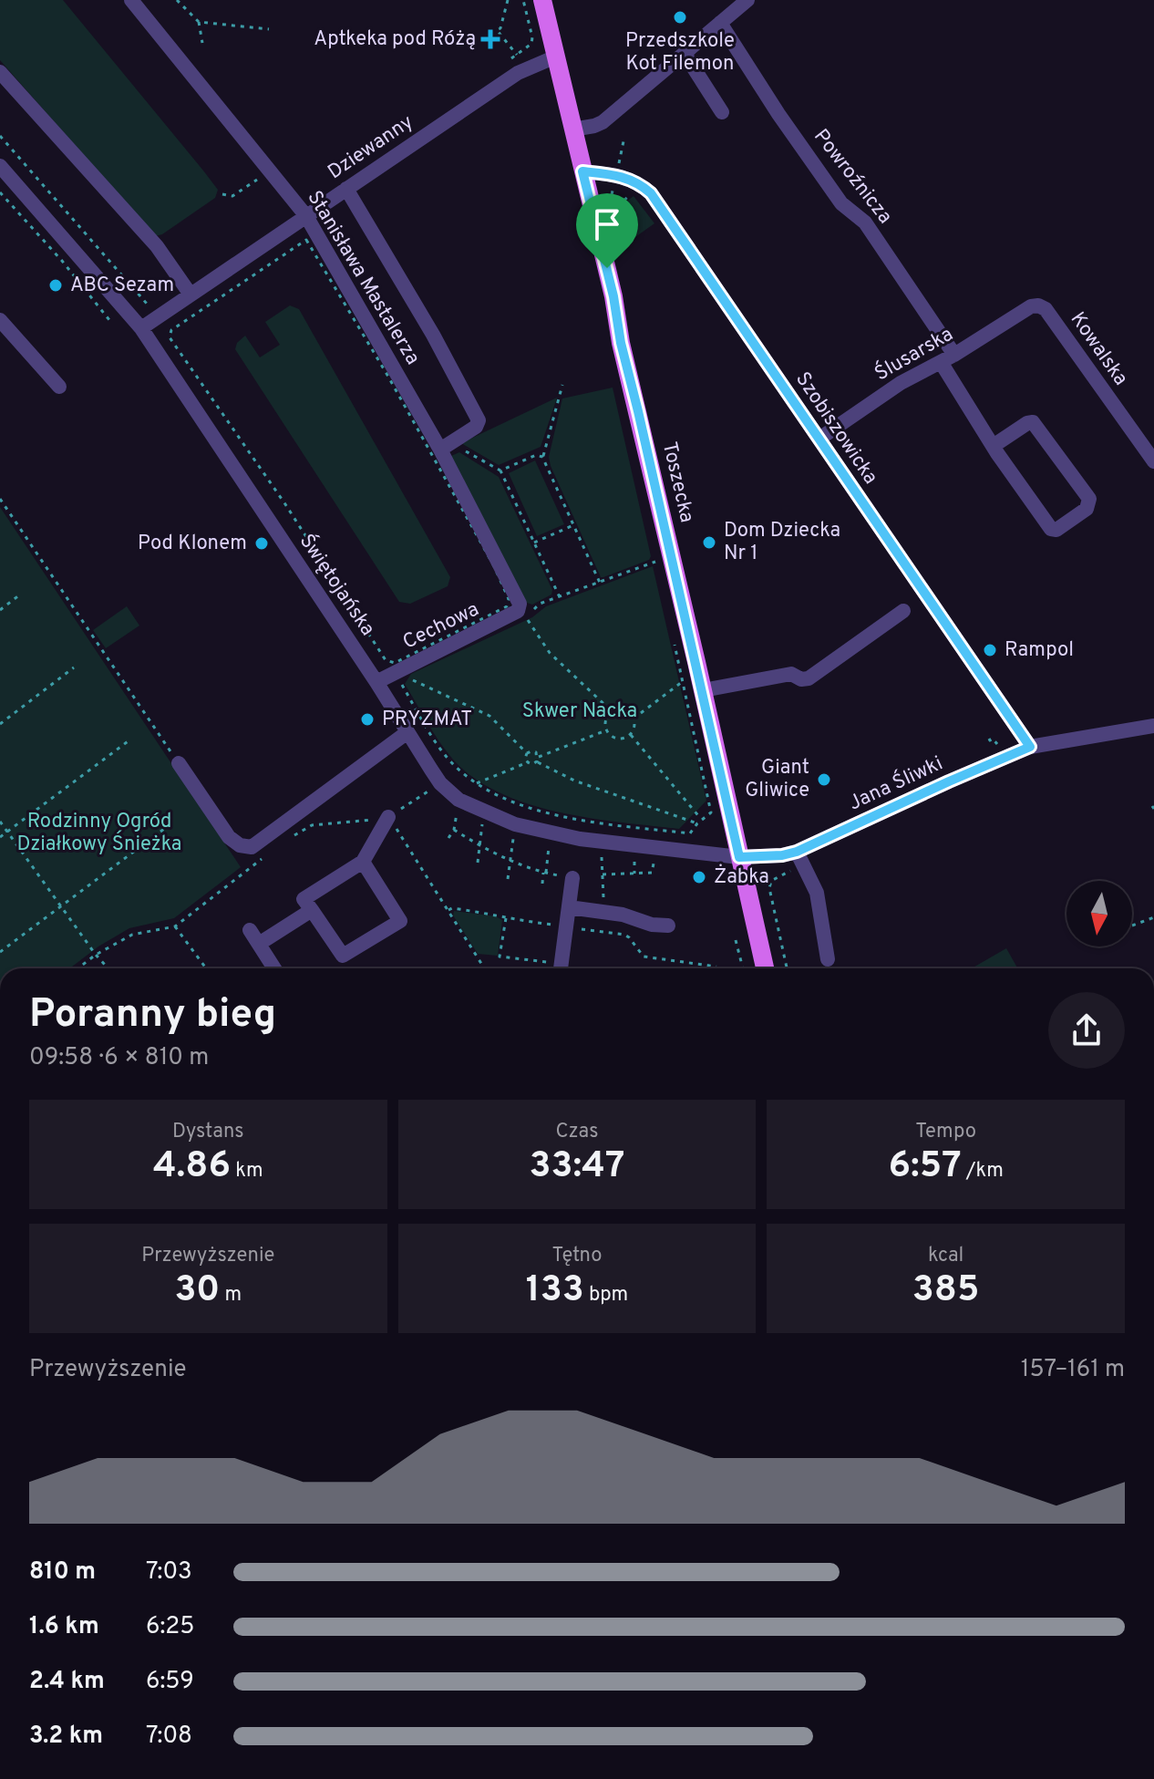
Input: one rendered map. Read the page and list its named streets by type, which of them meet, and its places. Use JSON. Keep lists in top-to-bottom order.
{
  "streets": {
    "main road": ["Toszecka"],
    "street": [
      "Dziewanny",
      "Powroźnicza",
      "Stanisława Mastalerza",
      "Kowalska",
      "Ślusarska",
      "Szobiszowicka",
      "Świętojańska",
      "Cechowa",
      "Jana Śliwki"
    ]
  },
  "crossings": [
    ["Dziewanny", "Stanisława Mastalerza"],
    ["Dziewanny", "Toszecka"],
    ["Dziewanny", "Świętojańska"],
    ["Powroźnicza", "Ślusarska"],
    ["Stanisława Mastalerza", "Cechowa"],
    ["Kowalska", "Ślusarska"],
    ["Ślusarska", "Szobiszowicka"],
    ["Szobiszowicka", "Toszecka"],
    ["Szobiszowicka", "Jana Śliwki"],
    ["Toszecka", "Świętojańska"],
    ["Toszecka", "Jana Śliwki"],
    ["Świętojańska", "Cechowa"],
    ["Świętojańska", "Jana Śliwki"]
  ],
  "parks": ["Skwer Nacka", "Rodzinny Ogród Działkowy Śnieżka"],
  "places": {
    "other": [
      "Przedszkole Kot Filemon",
      "ABC Sezam",
      "Dom Dziecka Nr 1",
      "Pod Klonem",
      "Rampol",
      "PRYZMAT",
      "Giant Gliwice",
      "Żabka"
    ],
    "health": ["Aptkeka pod Różą"]
  },
  "north": "bottom",
  "page": {
    "heading": ["Poranny bieg", "09:58 · 6 × 810 m"],
    "stats": [
      ["Dystans", "4.86 km"],
      ["Czas", "33:47"],
      ["Tempo", "6:57 /km"],
      ["Przewyższenie", "30 m"],
      ["Tętno", "133 bpm"],
      ["kcal", "385"]
    ],
    "chart": ["Przewyższenie", "157–161 m"],
    "list": [
      {
        "name": "810 m",
        "note": "7:03"
      },
      {
        "name": "1.6 km",
        "note": "6:25"
      },
      {
        "name": "2.4 km",
        "note": "6:59"
      },
      {
        "name": "3.2 km",
        "note": "7:08"
      }
    ]
  }
}
